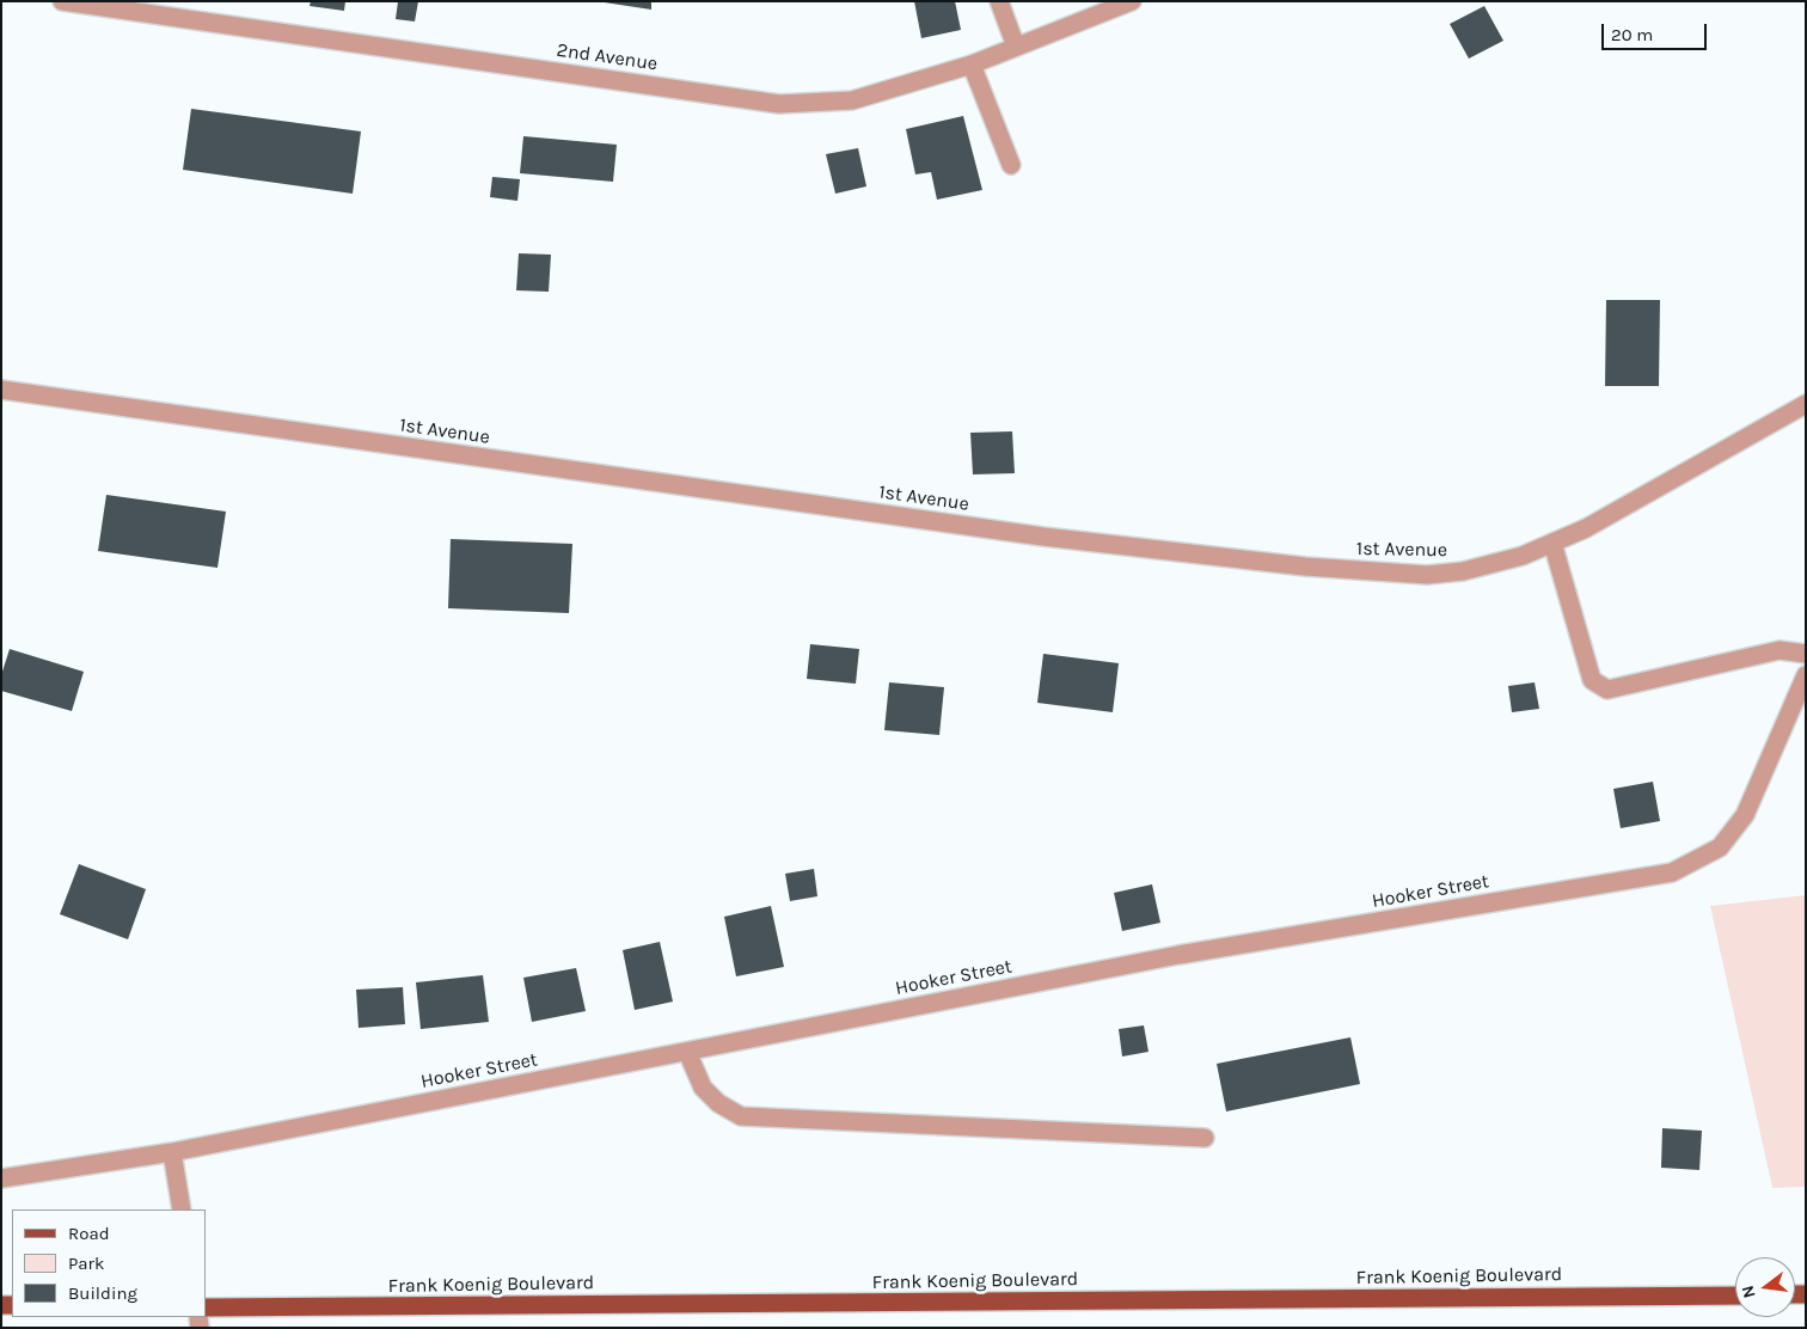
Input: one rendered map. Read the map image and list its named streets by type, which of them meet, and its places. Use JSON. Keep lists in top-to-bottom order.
{
  "streets": {
    "main road": ["Frank Koenig Boulevard"],
    "street": ["2nd Avenue", "1st Avenue", "Hooker Street"]
  },
  "legend": ["Road", "Park", "Building"],
  "scale_bar": "20 m",
  "north": "left"
}
